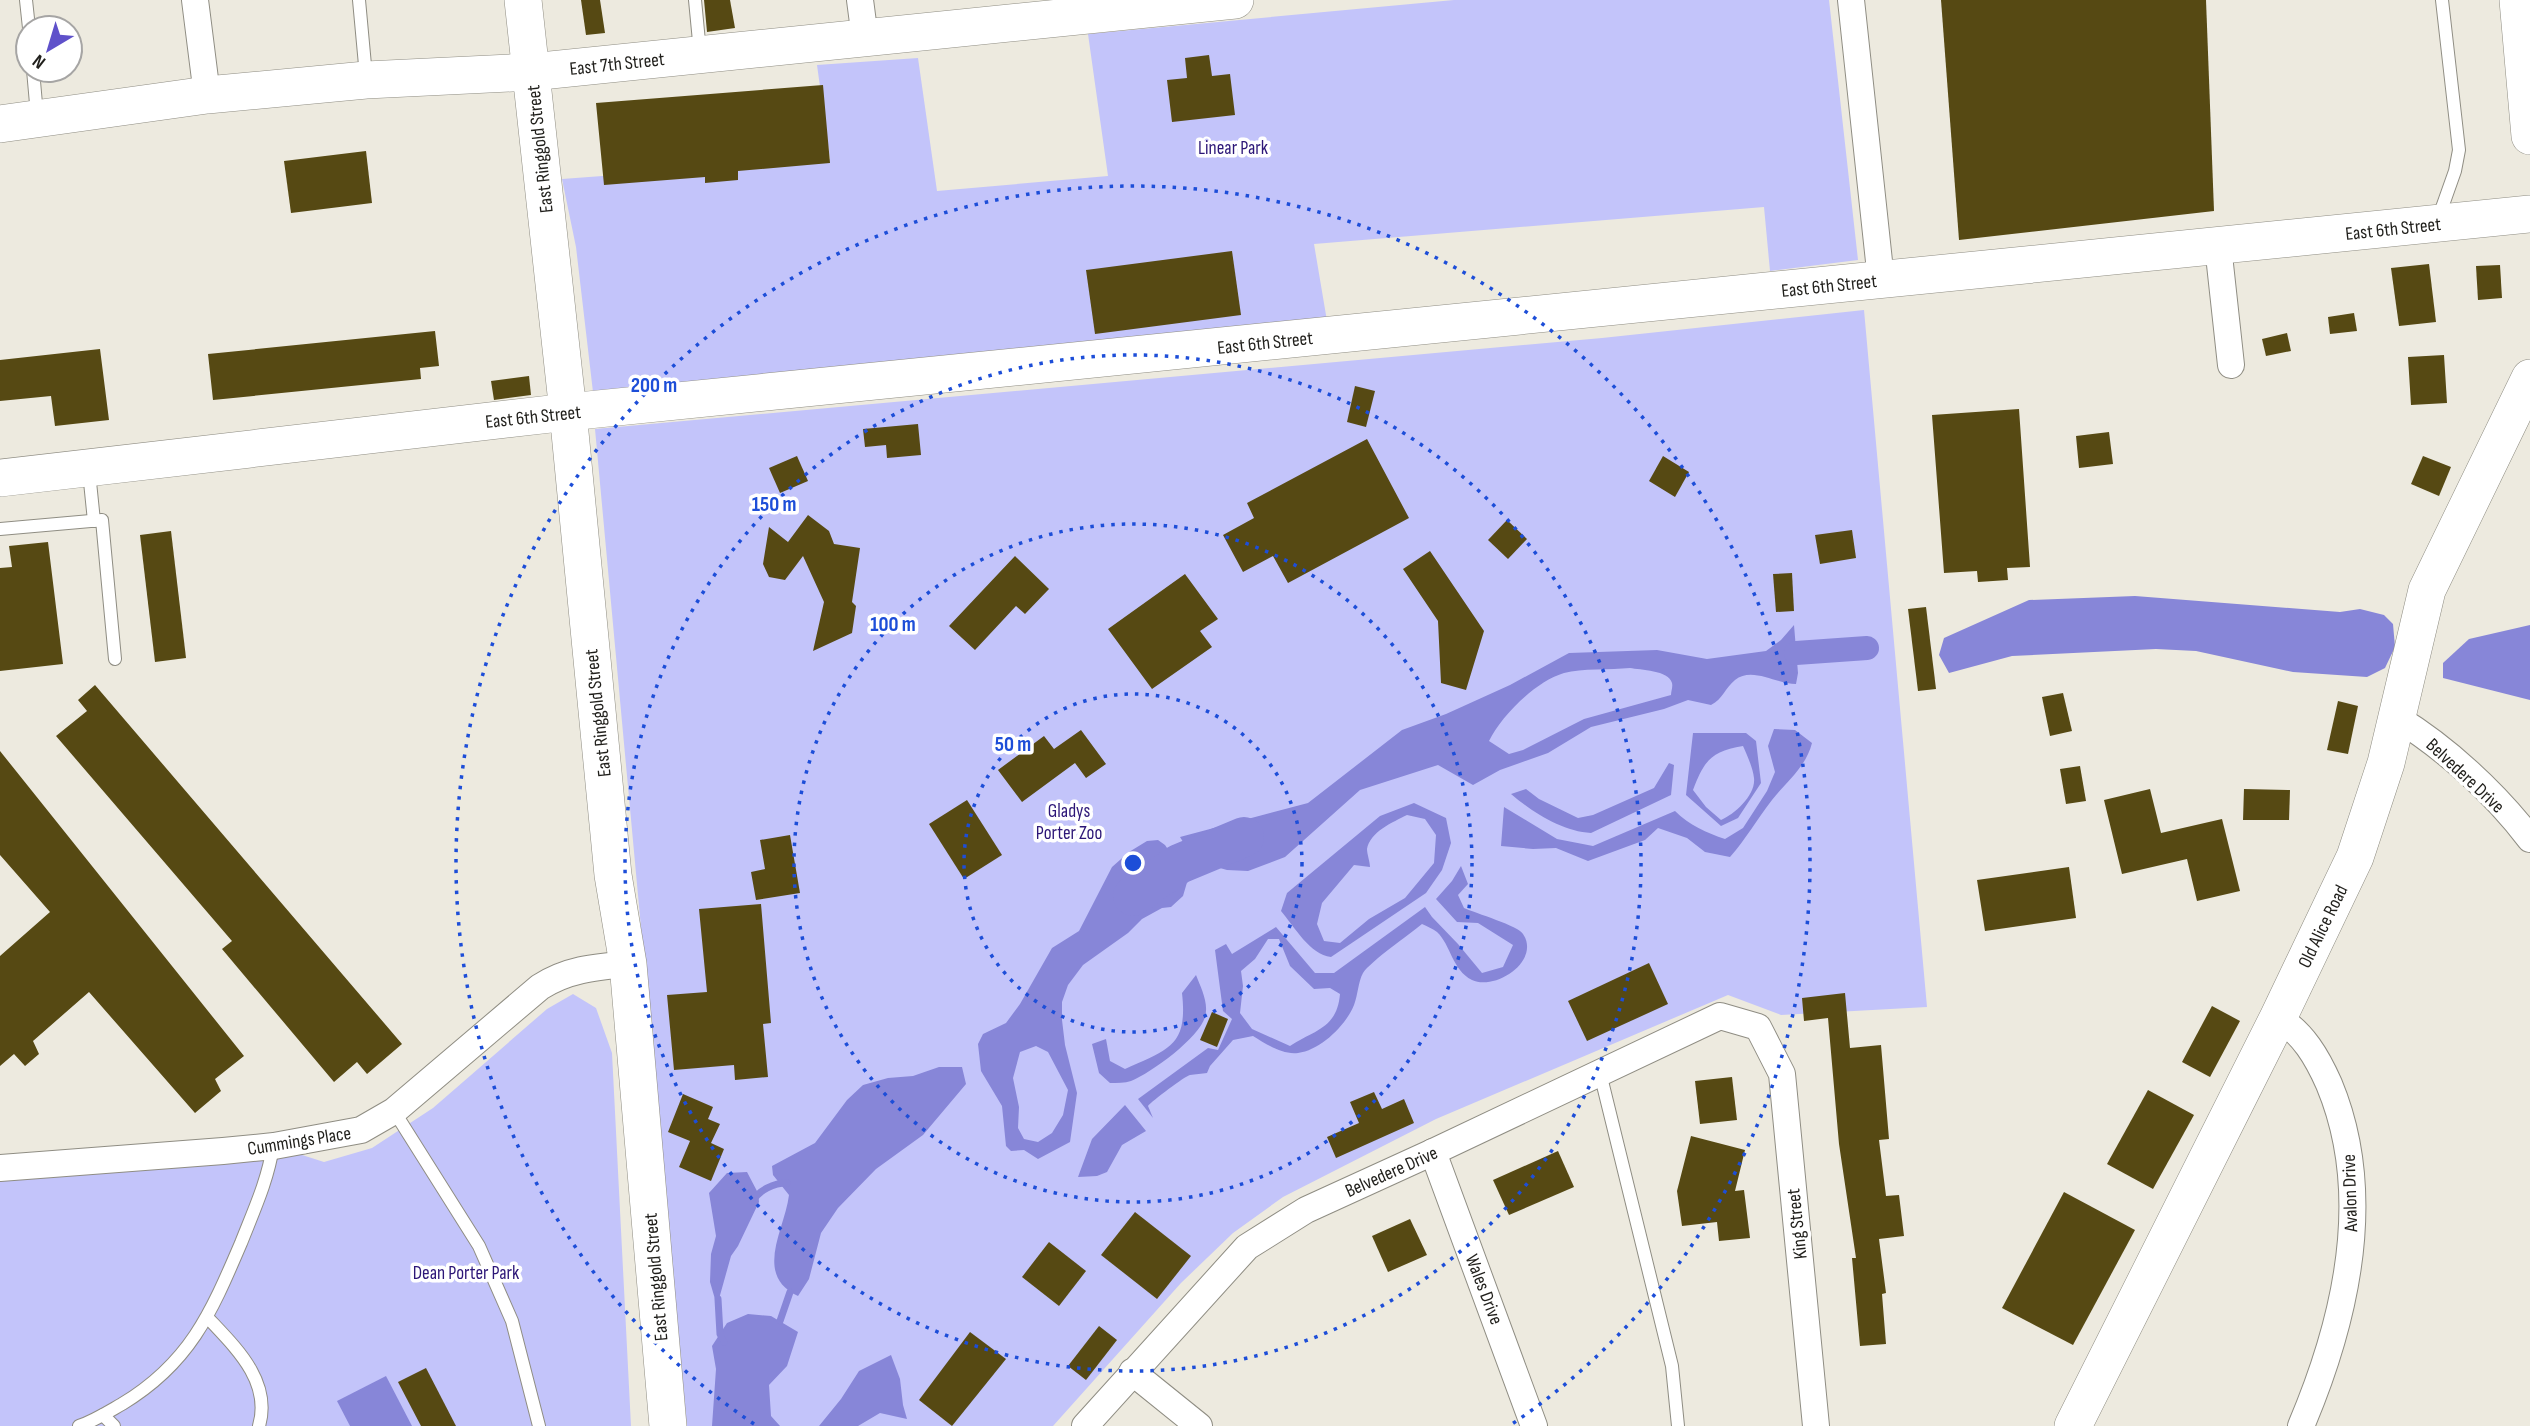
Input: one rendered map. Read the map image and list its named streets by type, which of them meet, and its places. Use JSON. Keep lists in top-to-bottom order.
{
  "streets": {
    "main road": [
      "East 7th Street",
      "East Ringgold Street",
      "East 6th Street",
      "Old Alice Road"
    ],
    "street": [
      "Belvedere Drive",
      "Cummings Place",
      "Avalon Drive",
      "King Street",
      "Wales Drive"
    ]
  },
  "crossings": [
    ["East 7th Street", "East Ringgold Street"],
    ["East Ringgold Street", "East 6th Street"],
    ["East Ringgold Street", "Cummings Place"],
    ["Belvedere Drive", "Old Alice Road"],
    ["Belvedere Drive", "King Street"],
    ["Belvedere Drive", "Wales Drive"],
    ["Old Alice Road", "Avalon Drive"]
  ],
  "parks": ["Linear Park", "Gladys Porter Zoo", "Dean Porter Park"],
  "north": "bottom left",
  "rings": [
    "200 m",
    "150 m",
    "100 m",
    "50 m"
  ]
}
